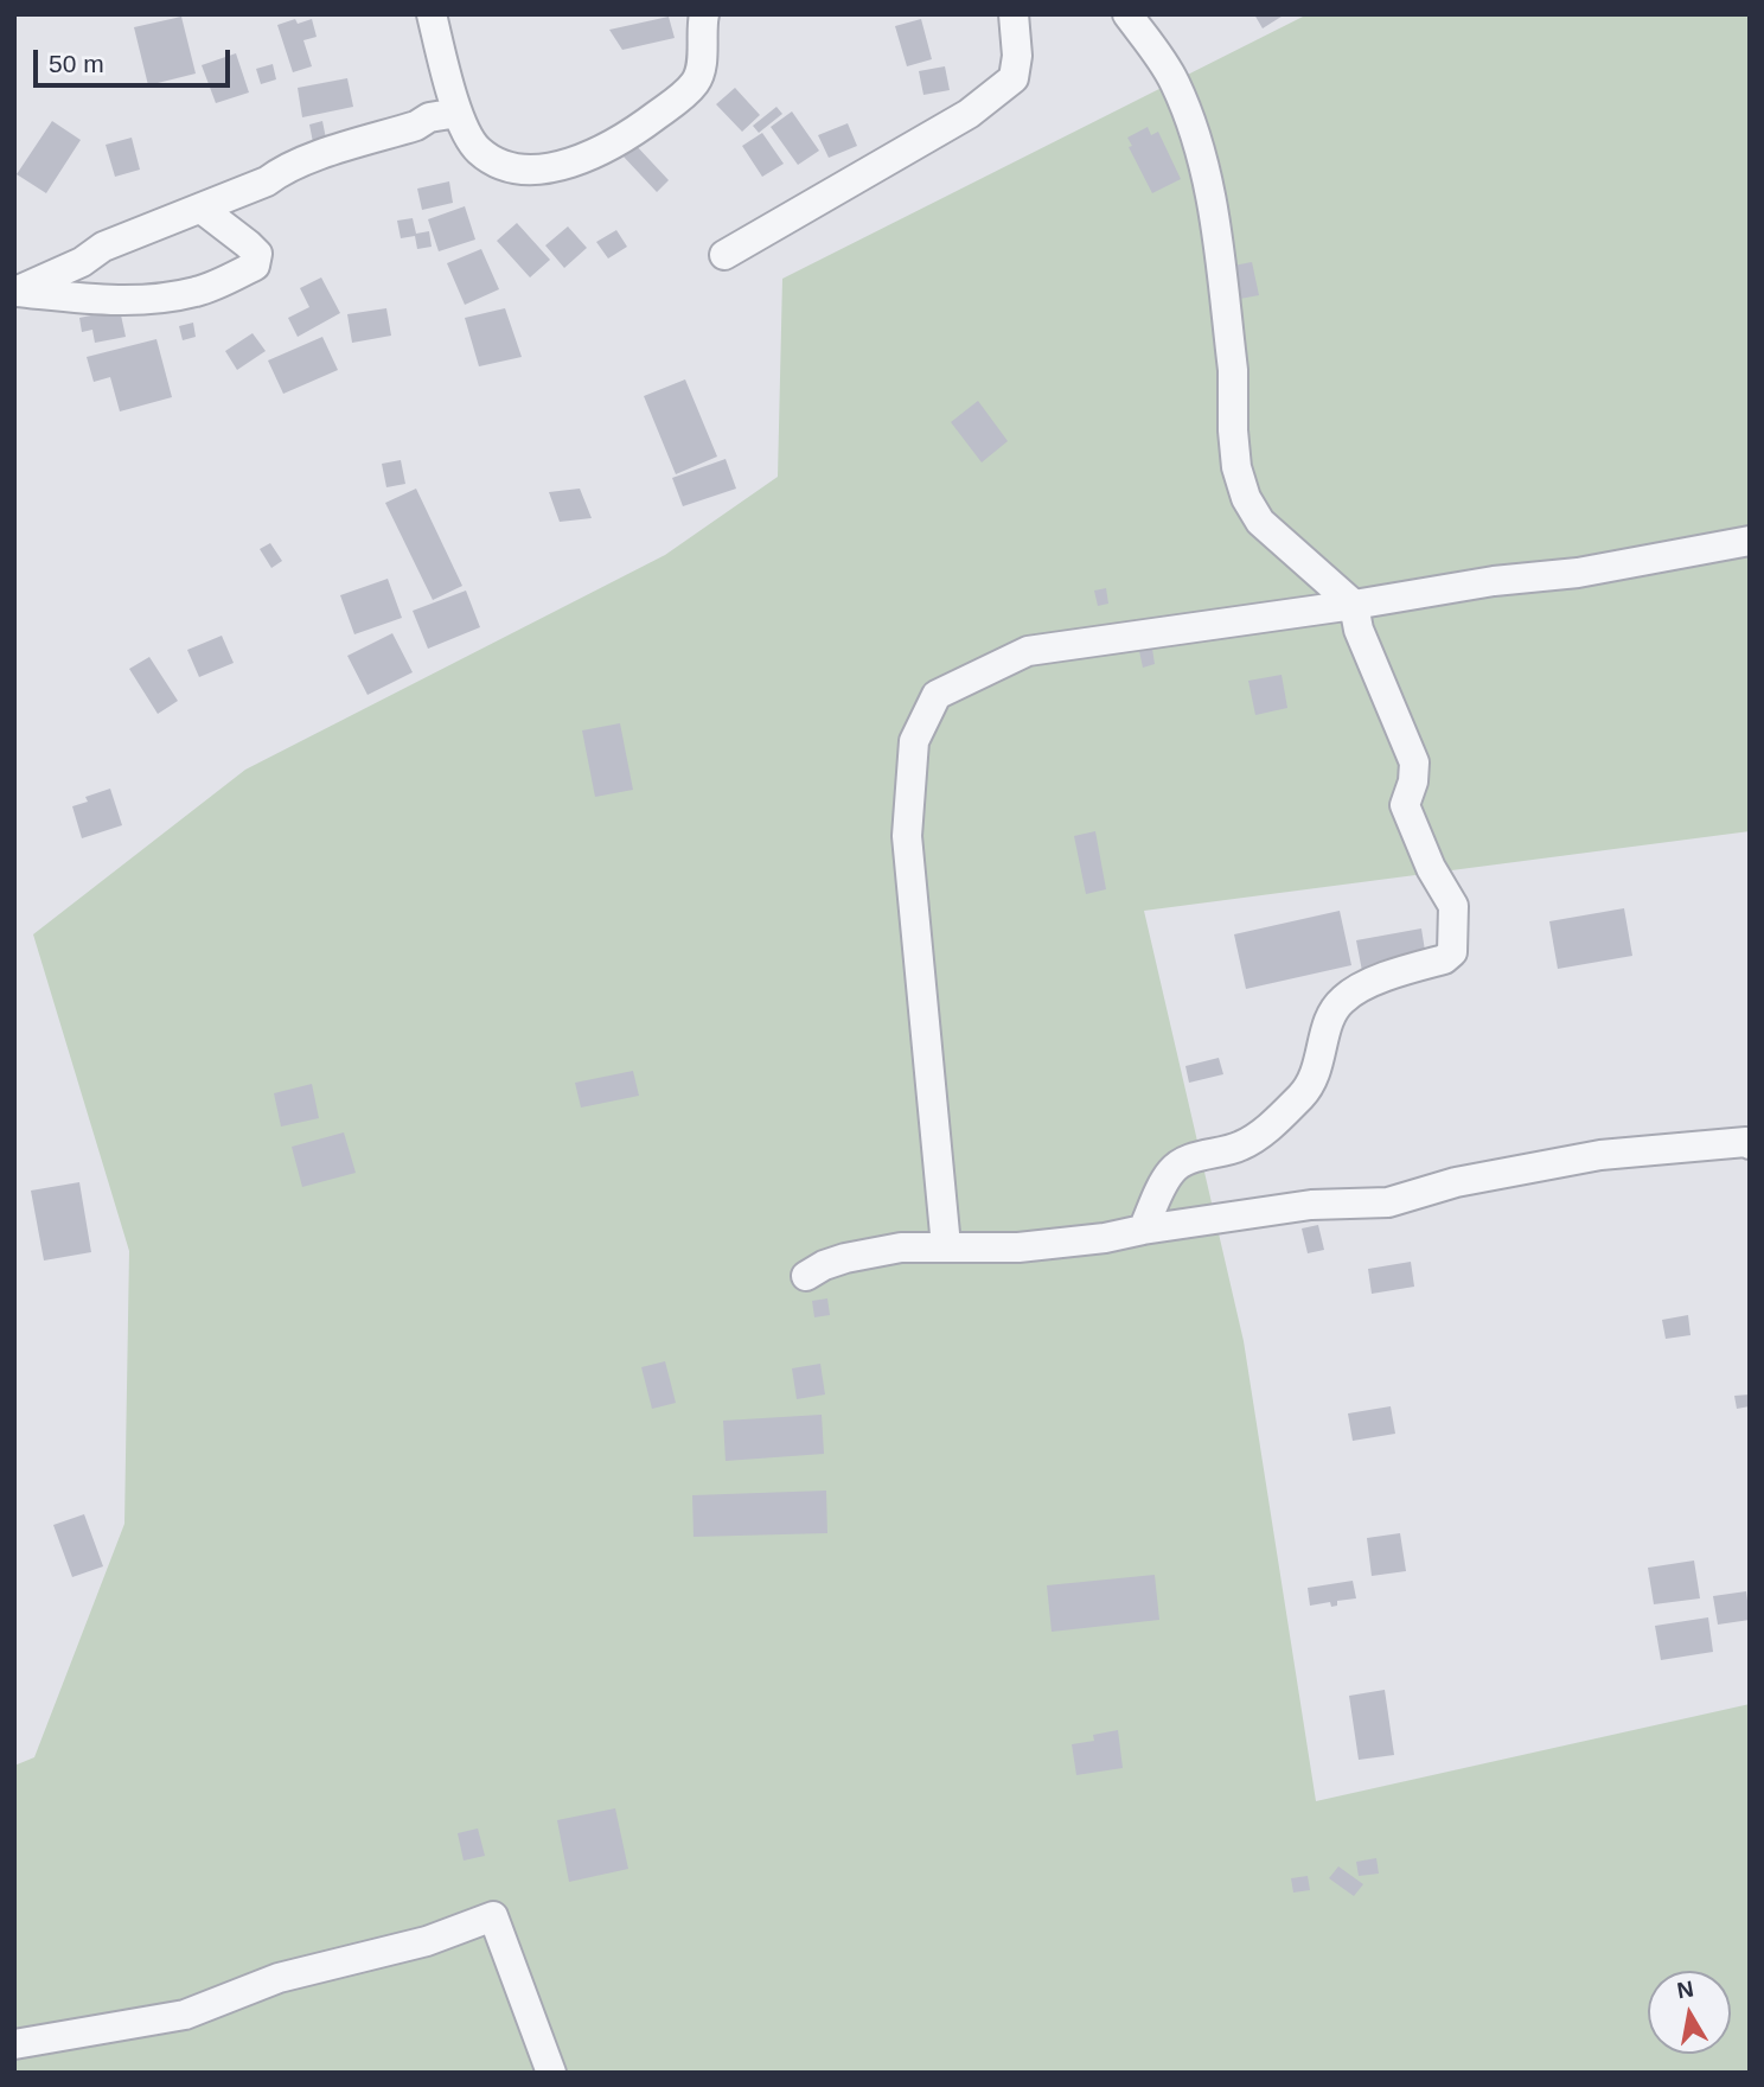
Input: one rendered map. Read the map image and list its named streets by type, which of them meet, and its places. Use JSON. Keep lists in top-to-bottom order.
{
  "scale_bar": "50 m",
  "north": "top"
}
